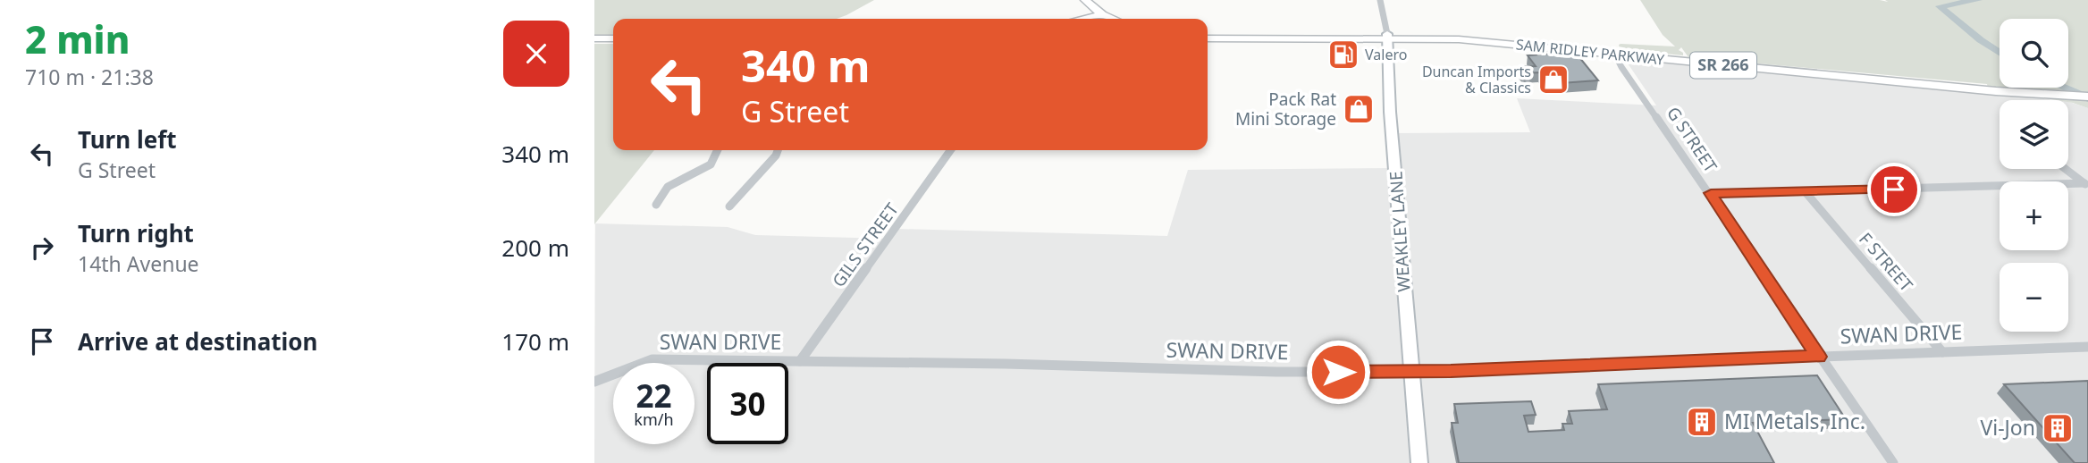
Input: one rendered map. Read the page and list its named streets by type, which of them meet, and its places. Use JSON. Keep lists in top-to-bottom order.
{
  "streets": {
    "main road": ["SAM RIDLEY PARKWAY", "SR 266", "WEAKLEY LANE"],
    "street": [
      "G STREET",
      "GILS STREET",
      "F STREET",
      "SWAN DRIVE"
    ]
  },
  "crossings": [
    ["SAM RIDLEY PARKWAY", "G STREET"],
    ["SAM RIDLEY PARKWAY", "WEAKLEY LANE"],
    ["G STREET", "SWAN DRIVE"],
    ["WEAKLEY LANE", "SWAN DRIVE"],
    ["GILS STREET", "SWAN DRIVE"],
    ["F STREET", "SWAN DRIVE"]
  ],
  "places": {
    "fuel station": ["Valero"],
    "shop": ["Duncan Imports & Classics", "Pack Rat Mini Storage"],
    "building": ["MI Metals, Inc.", "Vi-Jon"]
  },
  "page": {
    "heading": ["2 min", "710 m · 21:38"],
    "map_buttons": ["+", "−"],
    "turn": ["340 m", "G Street"],
    "list": [
      {
        "name": "Turn left",
        "note": "G Street",
        "value": "340 m"
      },
      {
        "name": "Turn right",
        "note": "14th Avenue",
        "value": "200 m"
      },
      {
        "name": "Arrive at destination",
        "value": "170 m"
      }
    ],
    "speed": "22 km/h",
    "limit": "30"
  }
}
